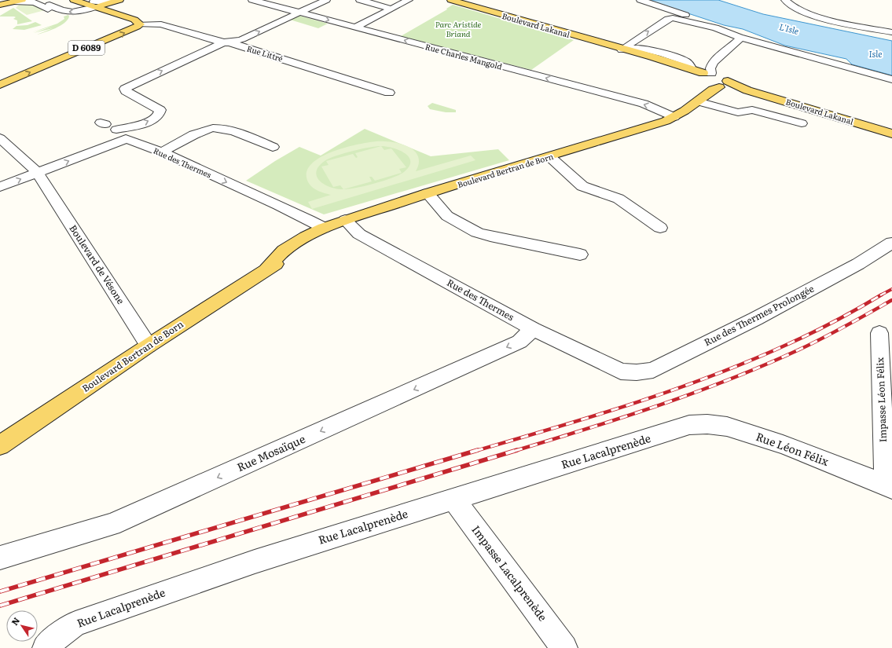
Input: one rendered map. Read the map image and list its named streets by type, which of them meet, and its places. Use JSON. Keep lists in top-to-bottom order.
{
  "streets": {
    "main road": ["Boulevard Lakanal", "D 6089", "Boulevard Bertran de Born"],
    "street": [
      "Rue Littré",
      "Rue Charles Mangold",
      "Rue des Thermes",
      "Boulevard de Vésone",
      "Rue des Thermes Prolongée",
      "Impasse Léon Félix",
      "Rue Léon Félix",
      "Rue Lacalprenède",
      "Rue Mosaïque",
      "Impasse Lacalprenède"
    ]
  },
  "crossings": [
    ["Boulevard Lakanal", "Boulevard Bertran de Born"],
    ["D 6089", "Rue Littré"],
    ["Rue Charles Mangold", "Boulevard Bertran de Born"],
    ["Rue des Thermes", "Boulevard Bertran de Born"],
    ["Rue des Thermes", "Rue des Thermes Prolongée"],
    ["Rue des Thermes", "Rue Mosaïque"],
    ["Boulevard Bertran de Born", "Boulevard de Vésone"],
    ["Impasse Léon Félix", "Rue Léon Félix"],
    ["Rue Léon Félix", "Rue Lacalprenède"],
    ["Rue Lacalprenède", "Impasse Lacalprenède"]
  ],
  "one_way": ["Rue Mosaïque"],
  "water": ["L'Isle", "Isle"],
  "parks": ["Parc Aristide Briand"],
  "north": "top left"
}
